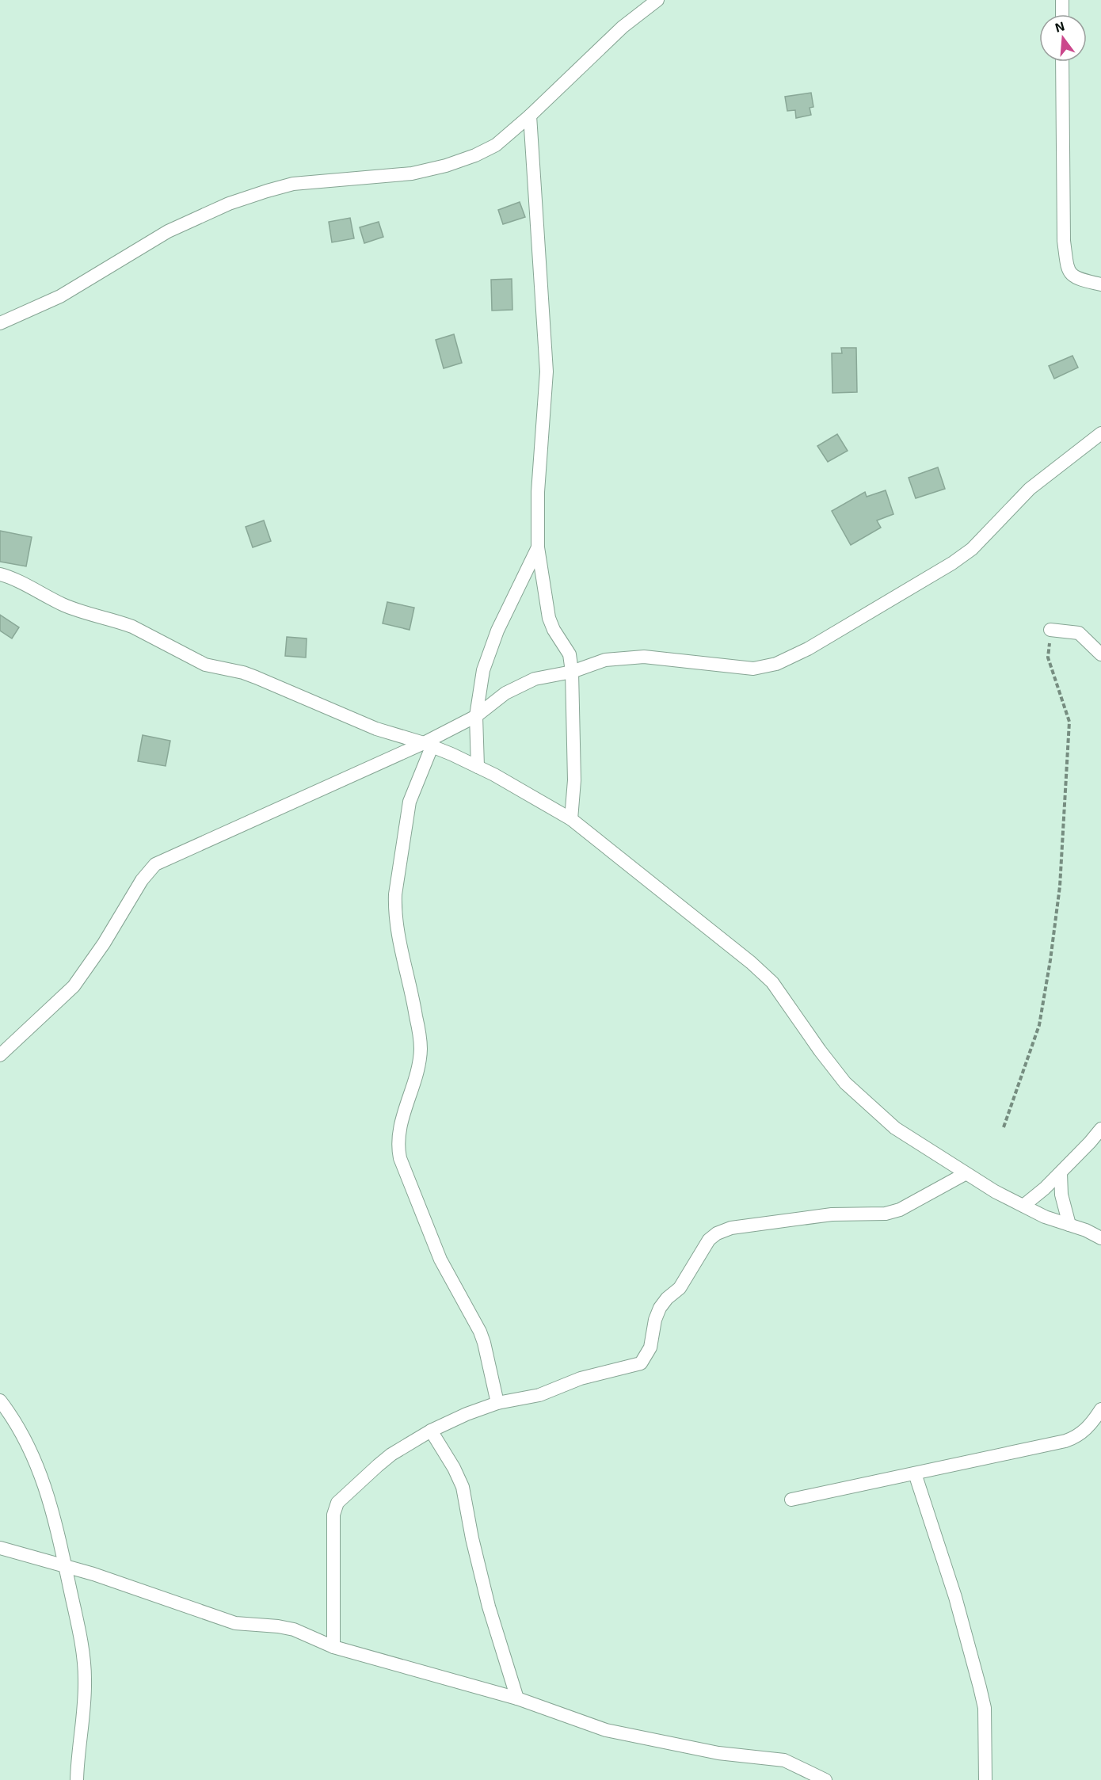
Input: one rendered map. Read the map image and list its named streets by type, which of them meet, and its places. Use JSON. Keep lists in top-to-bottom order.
{
  "north": "top"
}
